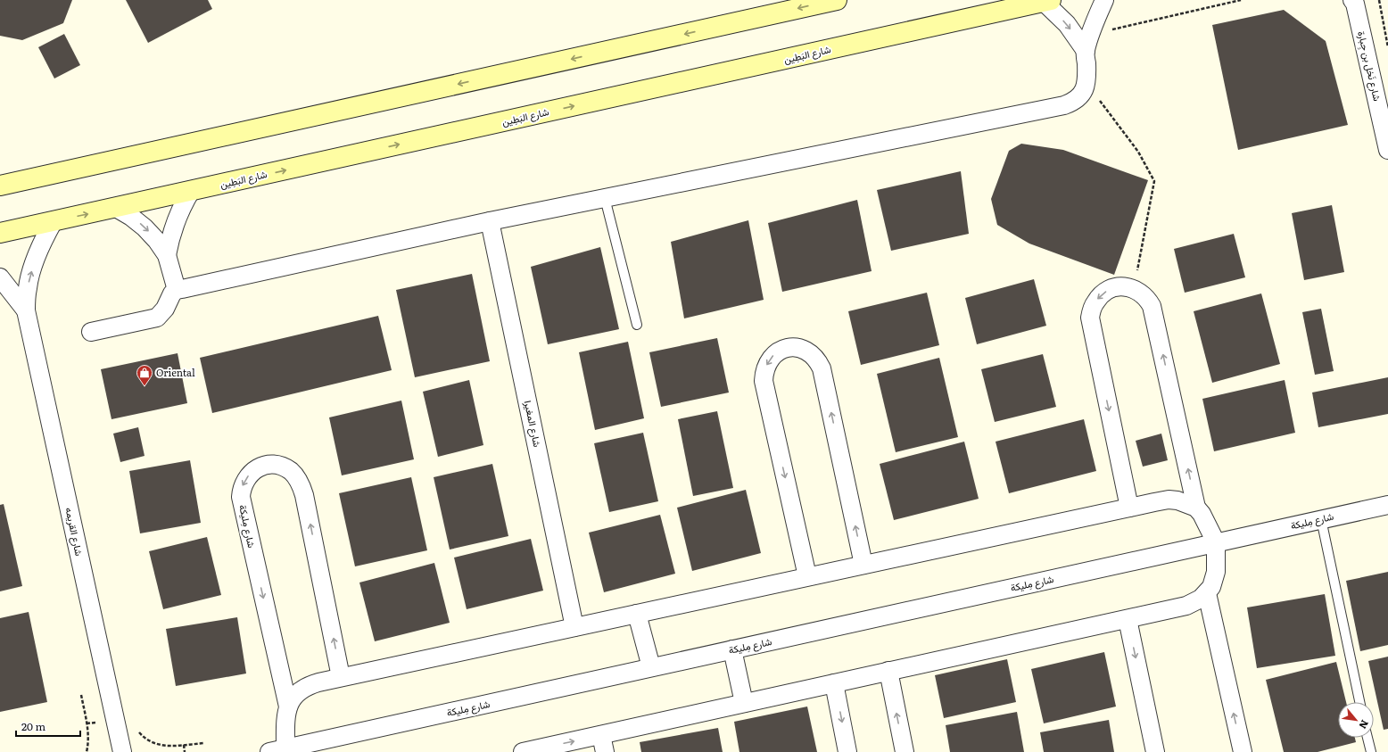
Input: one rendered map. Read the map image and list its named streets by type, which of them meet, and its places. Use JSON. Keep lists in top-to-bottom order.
{
  "streets": {
    "main road": ["شارع البَطِين"],
    "street": [
      "شارع نَخل بن جِبارة",
      "شارع المغيرا",
      "شارع مِليكة",
      "شارع القريمه"
    ]
  },
  "crossings": [
    ["شارع البَطِين", "شارع القريمه"],
    ["شارع المغيرا", "شارع مِليكة"]
  ],
  "places": {
    "shop": ["Oriental"]
  },
  "scale_bar": "20 m",
  "north": "bottom right"
}
